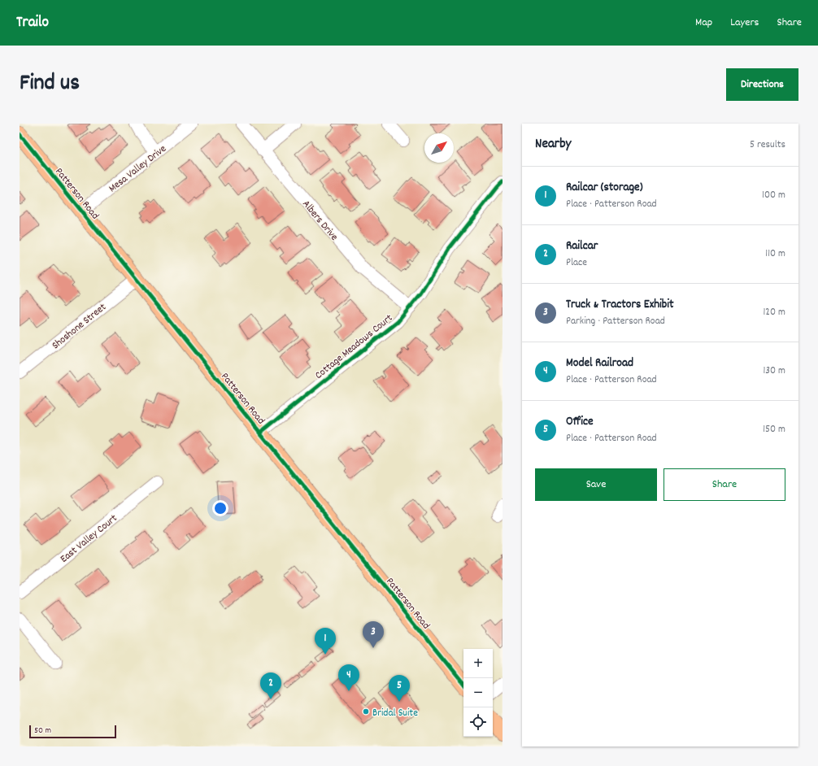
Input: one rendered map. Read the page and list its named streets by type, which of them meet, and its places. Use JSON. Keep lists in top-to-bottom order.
{
  "streets": {
    "main road": ["Patterson Road"],
    "street": [
      "Mesa Valley Drive",
      "Albers Drive",
      "Shoshone Street",
      "Cottage Meadows Court",
      "East Valley Court"
    ]
  },
  "crossings": [
    ["Mesa Valley Drive", "Patterson Road"],
    ["Patterson Road", "Shoshone Street"],
    ["Patterson Road", "Cottage Meadows Court"],
    ["Albers Drive", "Cottage Meadows Court"]
  ],
  "places": ["Bridal Suite"],
  "scale_bar": "50 m",
  "north": "top right",
  "page": {
    "header": "Trailo",
    "nav": ["Map", "Layers", "Share"],
    "title": "Find us",
    "buttons": [
      "Directions",
      ["Save", "Share"]
    ],
    "heading": ["Nearby", "5 results"],
    "list": [
      {
        "mark": "1",
        "name": "Railcar (storage)",
        "note": "Place · Patterson Road",
        "value": "100 m"
      },
      {
        "mark": "2",
        "name": "Railcar",
        "note": "Place",
        "value": "110 m"
      },
      {
        "mark": "3",
        "name": "Truck & Tractors Exhibit",
        "note": "Parking · Patterson Road",
        "value": "120 m"
      },
      {
        "mark": "4",
        "name": "Model Railroad",
        "note": "Place · Patterson Road",
        "value": "130 m"
      },
      {
        "mark": "5",
        "name": "Office",
        "note": "Place · Patterson Road",
        "value": "150 m"
      }
    ],
    "pins": [
      "3",
      "1",
      "4",
      "2",
      "5"
    ],
    "map_buttons": ["+", "−"],
    "scale": "50 m"
  }
}
